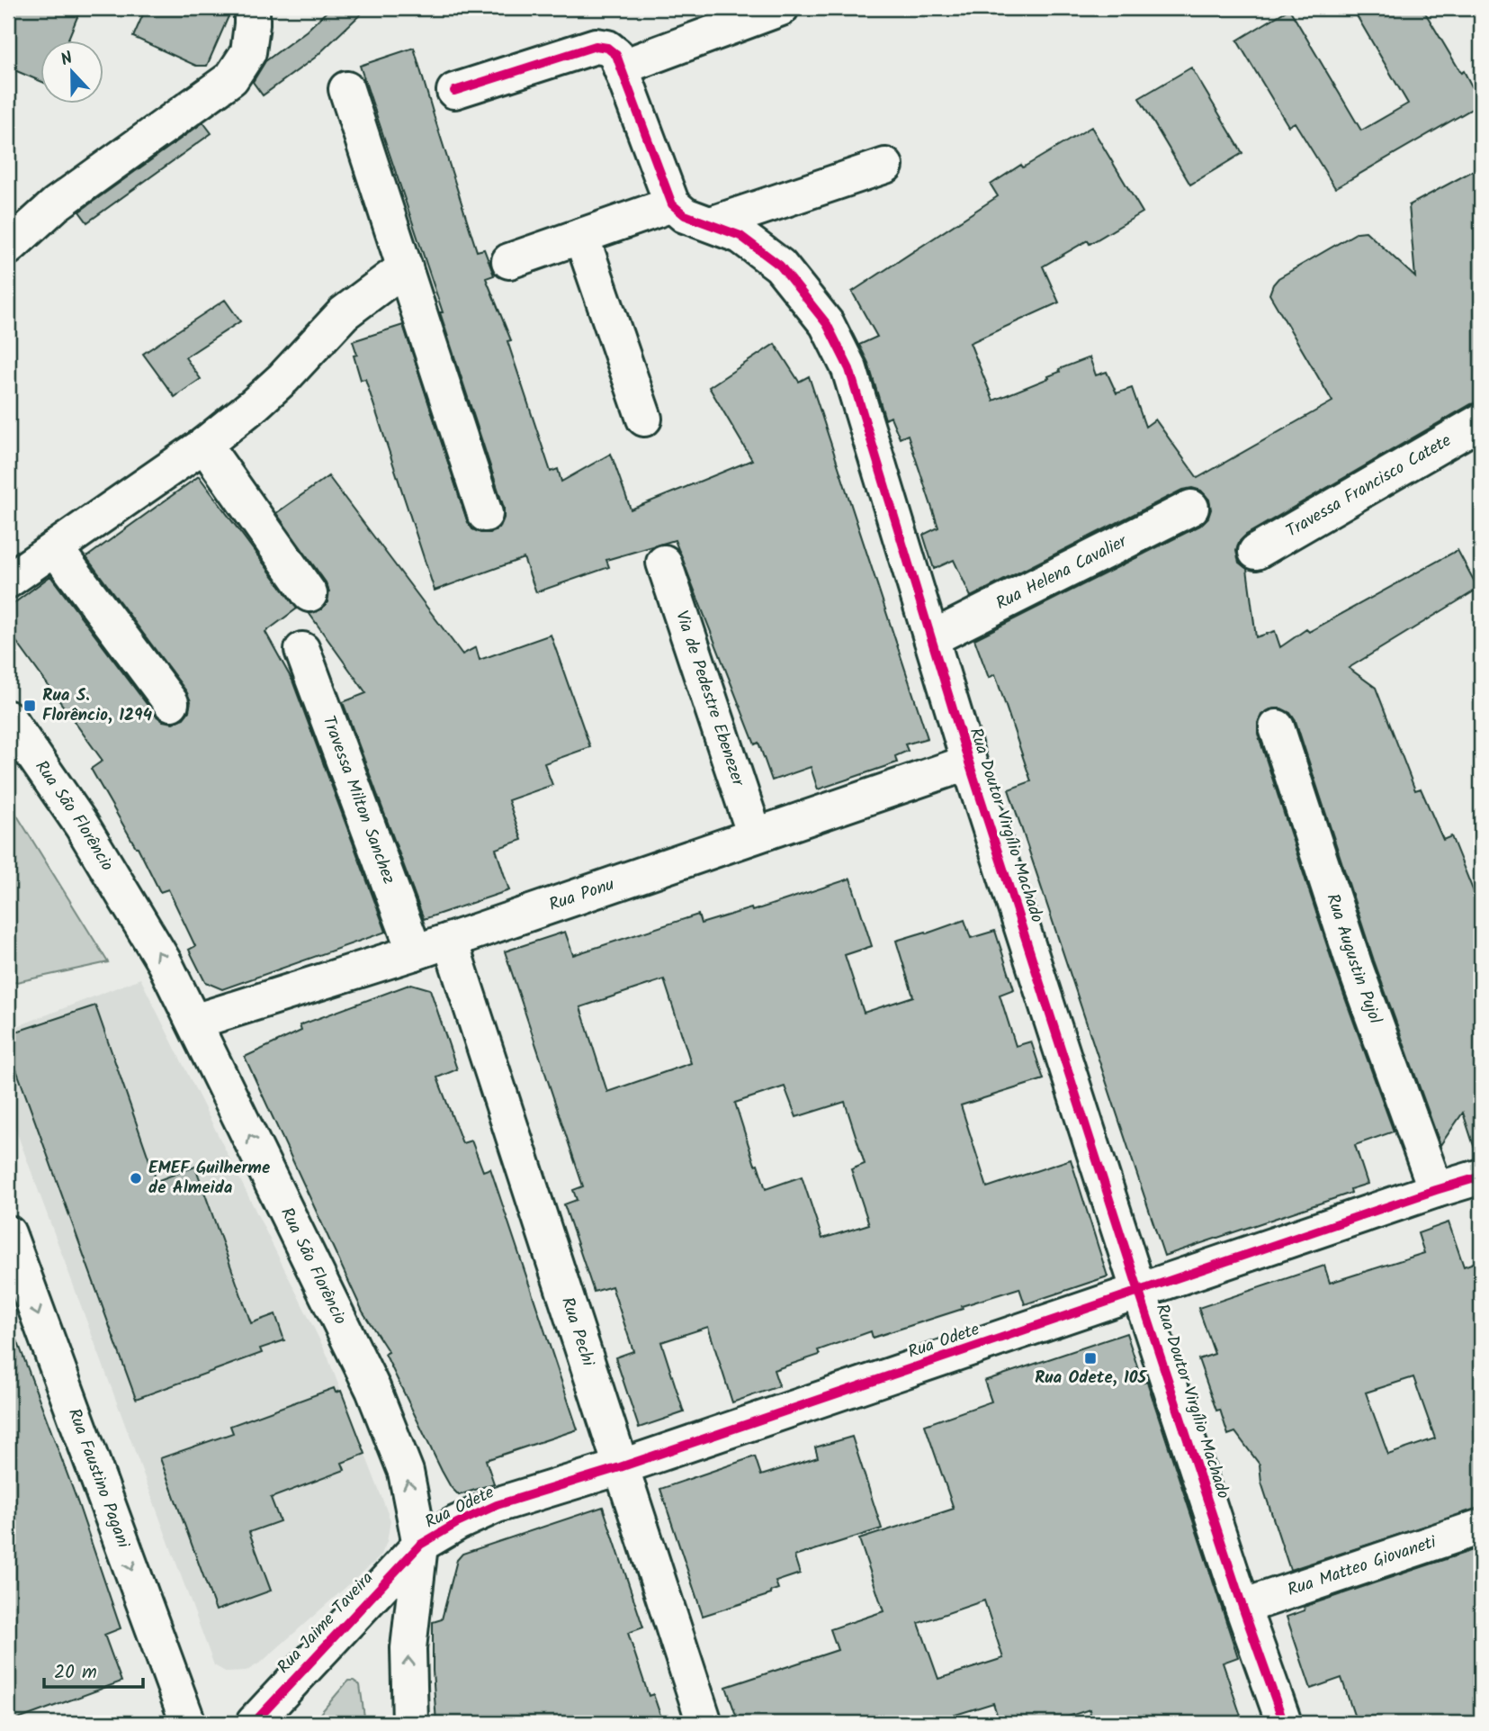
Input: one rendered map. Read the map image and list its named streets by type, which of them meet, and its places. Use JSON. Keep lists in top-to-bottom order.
{
  "streets": {
    "street": [
      "Travessa Francisco Catete",
      "Rua Helena Cavalier",
      "Via de Pedestre Ebenezer",
      "Travessa Milton Sanchez",
      "Rua São Florêncio",
      "Rua Doutor Virgílio Machado",
      "Rua Ponu",
      "Rua Augustin Pujol",
      "Rua Pechi",
      "Rua Odete",
      "Rua Faustino Pagani",
      "Rua Matteo Giovaneti",
      "Rua Jaime Taveira"
    ]
  },
  "crossings": [
    ["Rua Helena Cavalier", "Rua Doutor Virgílio Machado"],
    ["Via de Pedestre Ebenezer", "Rua Ponu"],
    ["Travessa Milton Sanchez", "Rua Ponu"],
    ["Rua São Florêncio", "Rua Ponu"],
    ["Rua São Florêncio", "Rua Odete"],
    ["Rua São Florêncio", "Rua Jaime Taveira"],
    ["Rua Doutor Virgílio Machado", "Rua Ponu"],
    ["Rua Doutor Virgílio Machado", "Rua Odete"],
    ["Rua Doutor Virgílio Machado", "Rua Matteo Giovaneti"],
    ["Rua Ponu", "Rua Pechi"],
    ["Rua Augustin Pujol", "Rua Odete"],
    ["Rua Pechi", "Rua Odete"],
    ["Rua Odete", "Rua Jaime Taveira"]
  ],
  "one_way": ["Rua São Florêncio", "Rua Faustino Pagani"],
  "places": {
    "transit": ["Rua S. Florêncio, 1294", "Rua Odete, 105"],
    "other": ["EMEF Guilherme de Almeida"]
  },
  "scale_bar": "20 m",
  "north": "top"
}
